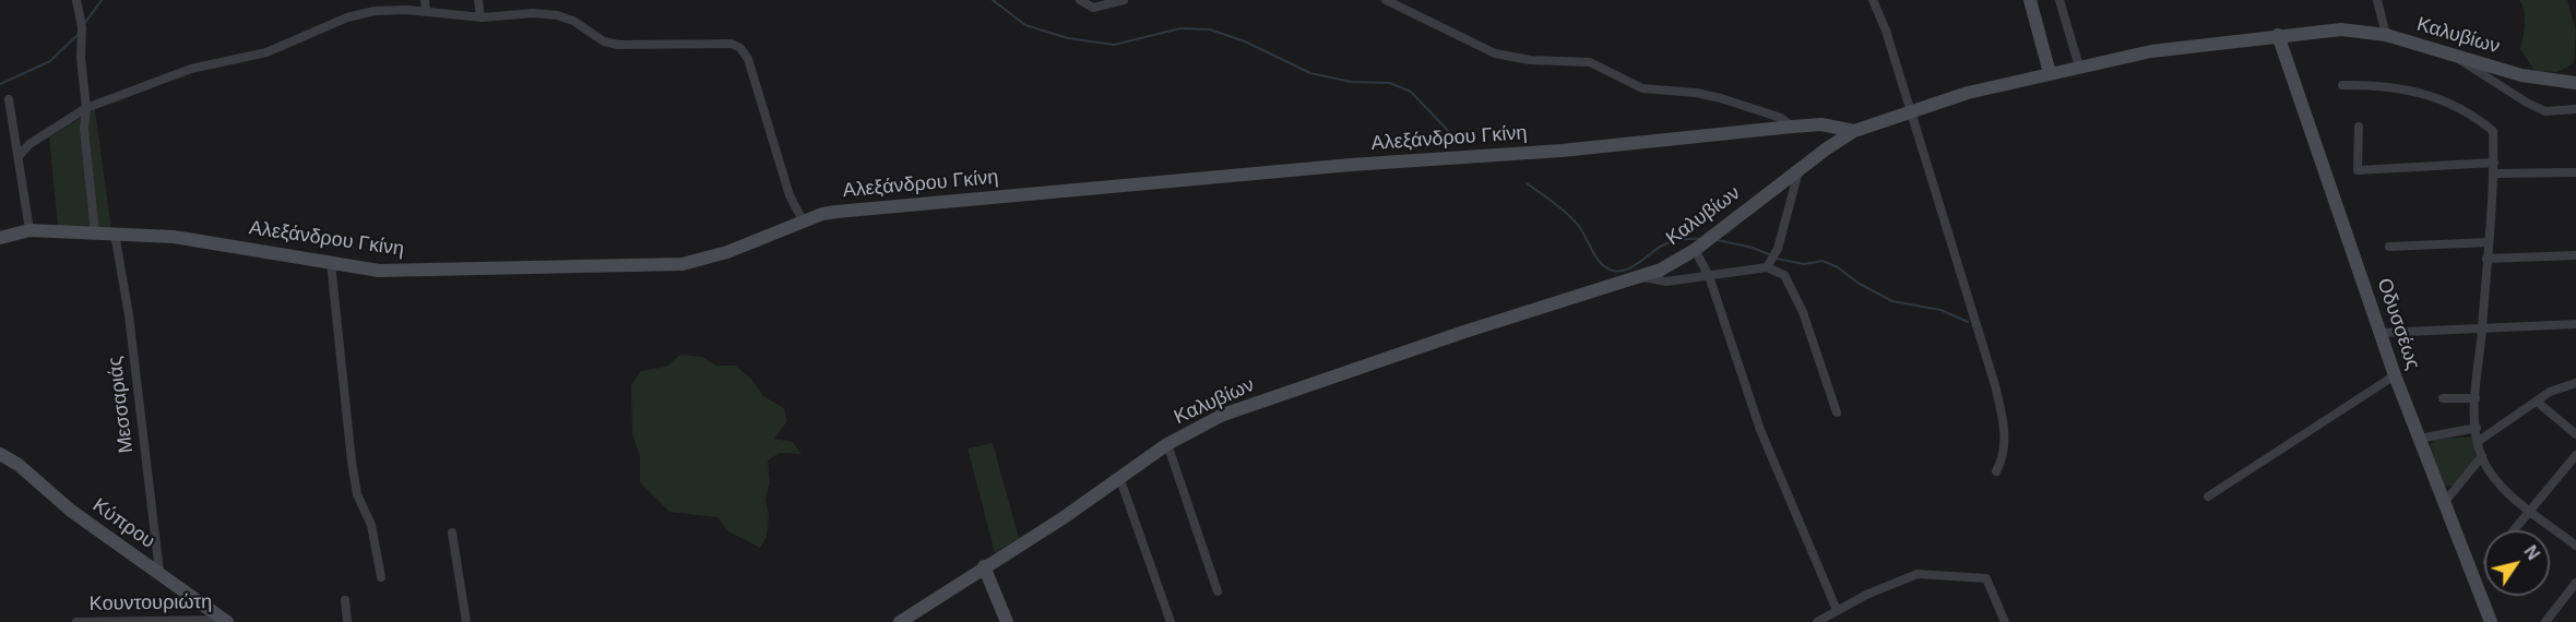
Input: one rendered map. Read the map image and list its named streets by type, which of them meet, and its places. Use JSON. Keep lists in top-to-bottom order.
{
  "streets": {
    "street": [
      "Καλυβίων",
      "Αλεξάνδρου Γκίνη",
      "Οδυσσέως",
      "Μεσσαριάς",
      "Κύπρου",
      "Κουντουριώτη"
    ]
  },
  "crossings": [
    ["Καλυβίων", "Αλεξάνδρου Γκίνη"],
    ["Καλυβίων", "Οδυσσέως"],
    ["Αλεξάνδρου Γκίνη", "Μεσσαριάς"],
    ["Μεσσαριάς", "Κύπρου"],
    ["Κύπρου", "Κουντουριώτη"]
  ],
  "north": "top right"
}
